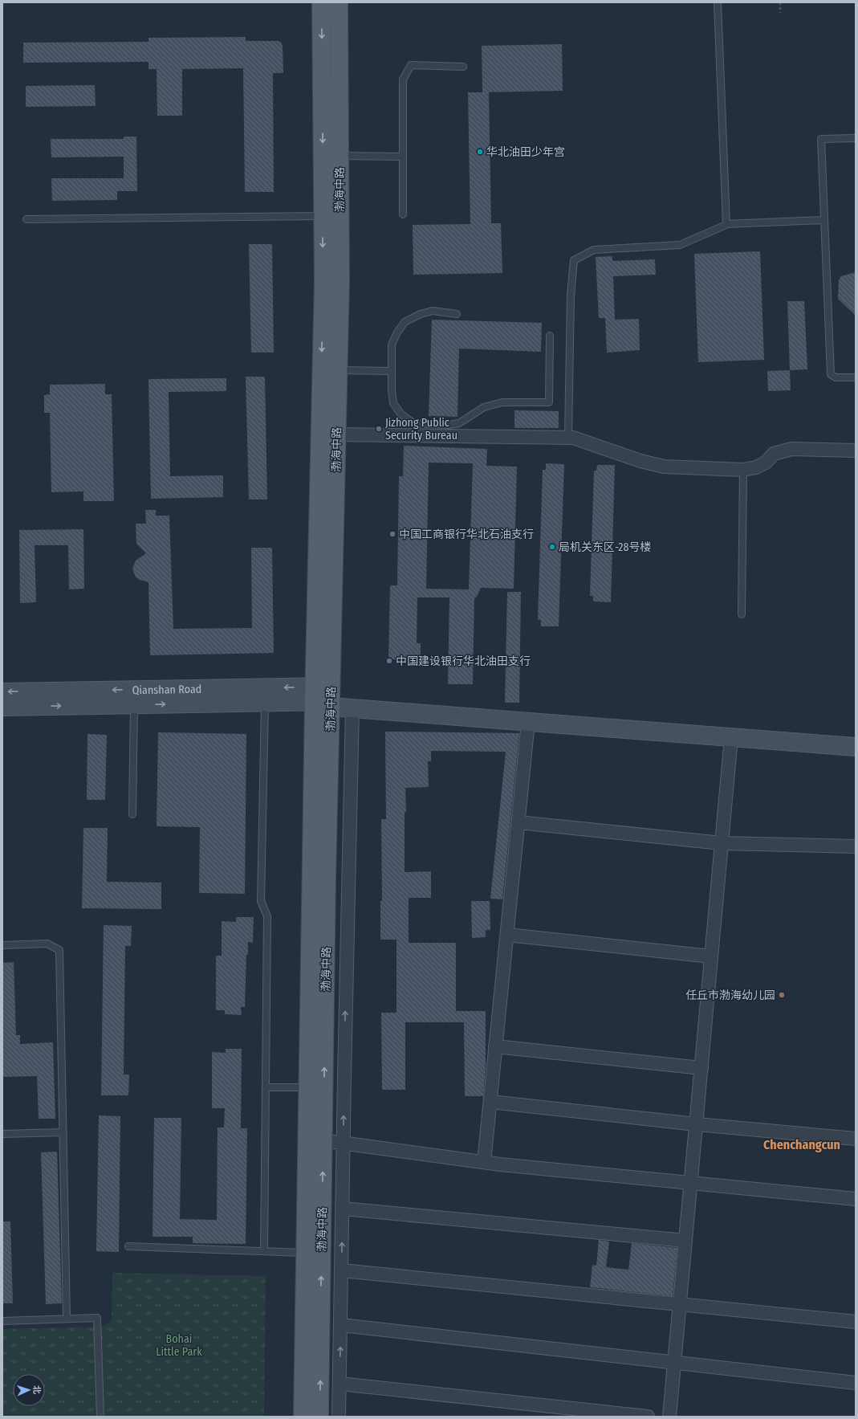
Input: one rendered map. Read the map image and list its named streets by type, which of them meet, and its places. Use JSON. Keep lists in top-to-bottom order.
{
  "streets": {
    "main road": ["渤海中路", "Qianshan Road"]
  },
  "crossings": [
    ["渤海中路", "Qianshan Road"]
  ],
  "districts": ["Chenchangcun"],
  "parks": ["Bohai Little Park"],
  "places": [
    "华北油田少年宫",
    "Jizhong Public Security Bureau",
    "中国工商银行华北石油支行",
    "局机关东区-28号楼",
    "中国建设银行华北油田支行",
    "任丘市渤海幼儿园"
  ],
  "north": "right"
}
